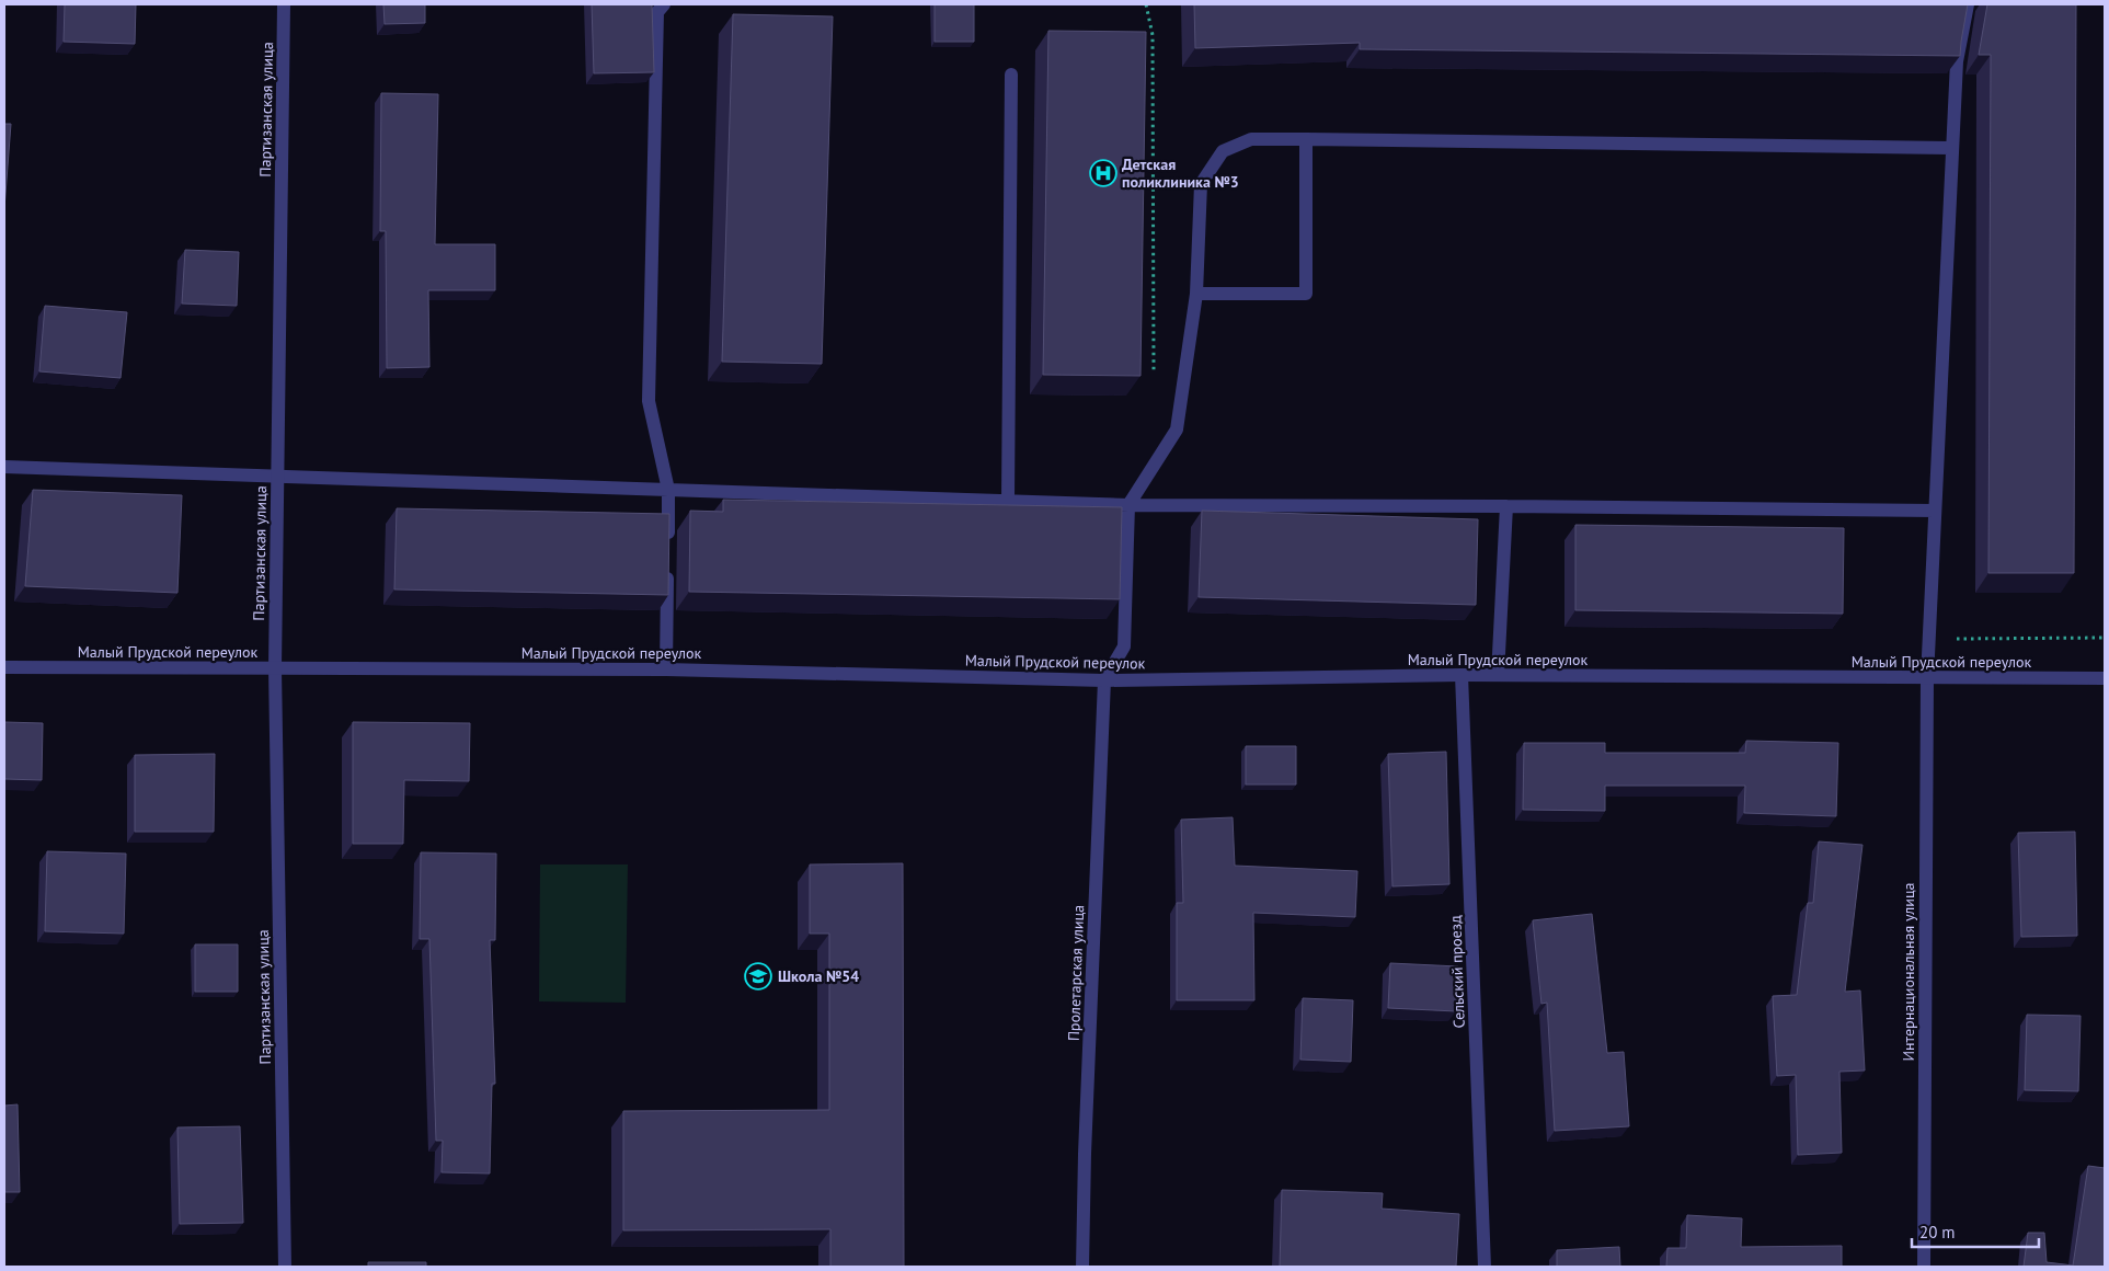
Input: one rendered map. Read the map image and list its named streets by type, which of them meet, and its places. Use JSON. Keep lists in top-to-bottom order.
{
  "streets": {
    "street": [
      "Партизанская улица",
      "Малый Прудской переулок",
      "Сельский проезд",
      "Интернациональная улица",
      "Пролетарская улица"
    ]
  },
  "crossings": [
    ["Партизанская улица", "Малый Прудской переулок"],
    ["Малый Прудской переулок", "Сельский проезд"],
    ["Малый Прудской переулок", "Интернациональная улица"],
    ["Малый Прудской переулок", "Пролетарская улица"]
  ],
  "places": {
    "hospital": ["Детская поликлиника №3"],
    "school or university": ["Школа №54"]
  },
  "scale_bar": "20 m"
}
